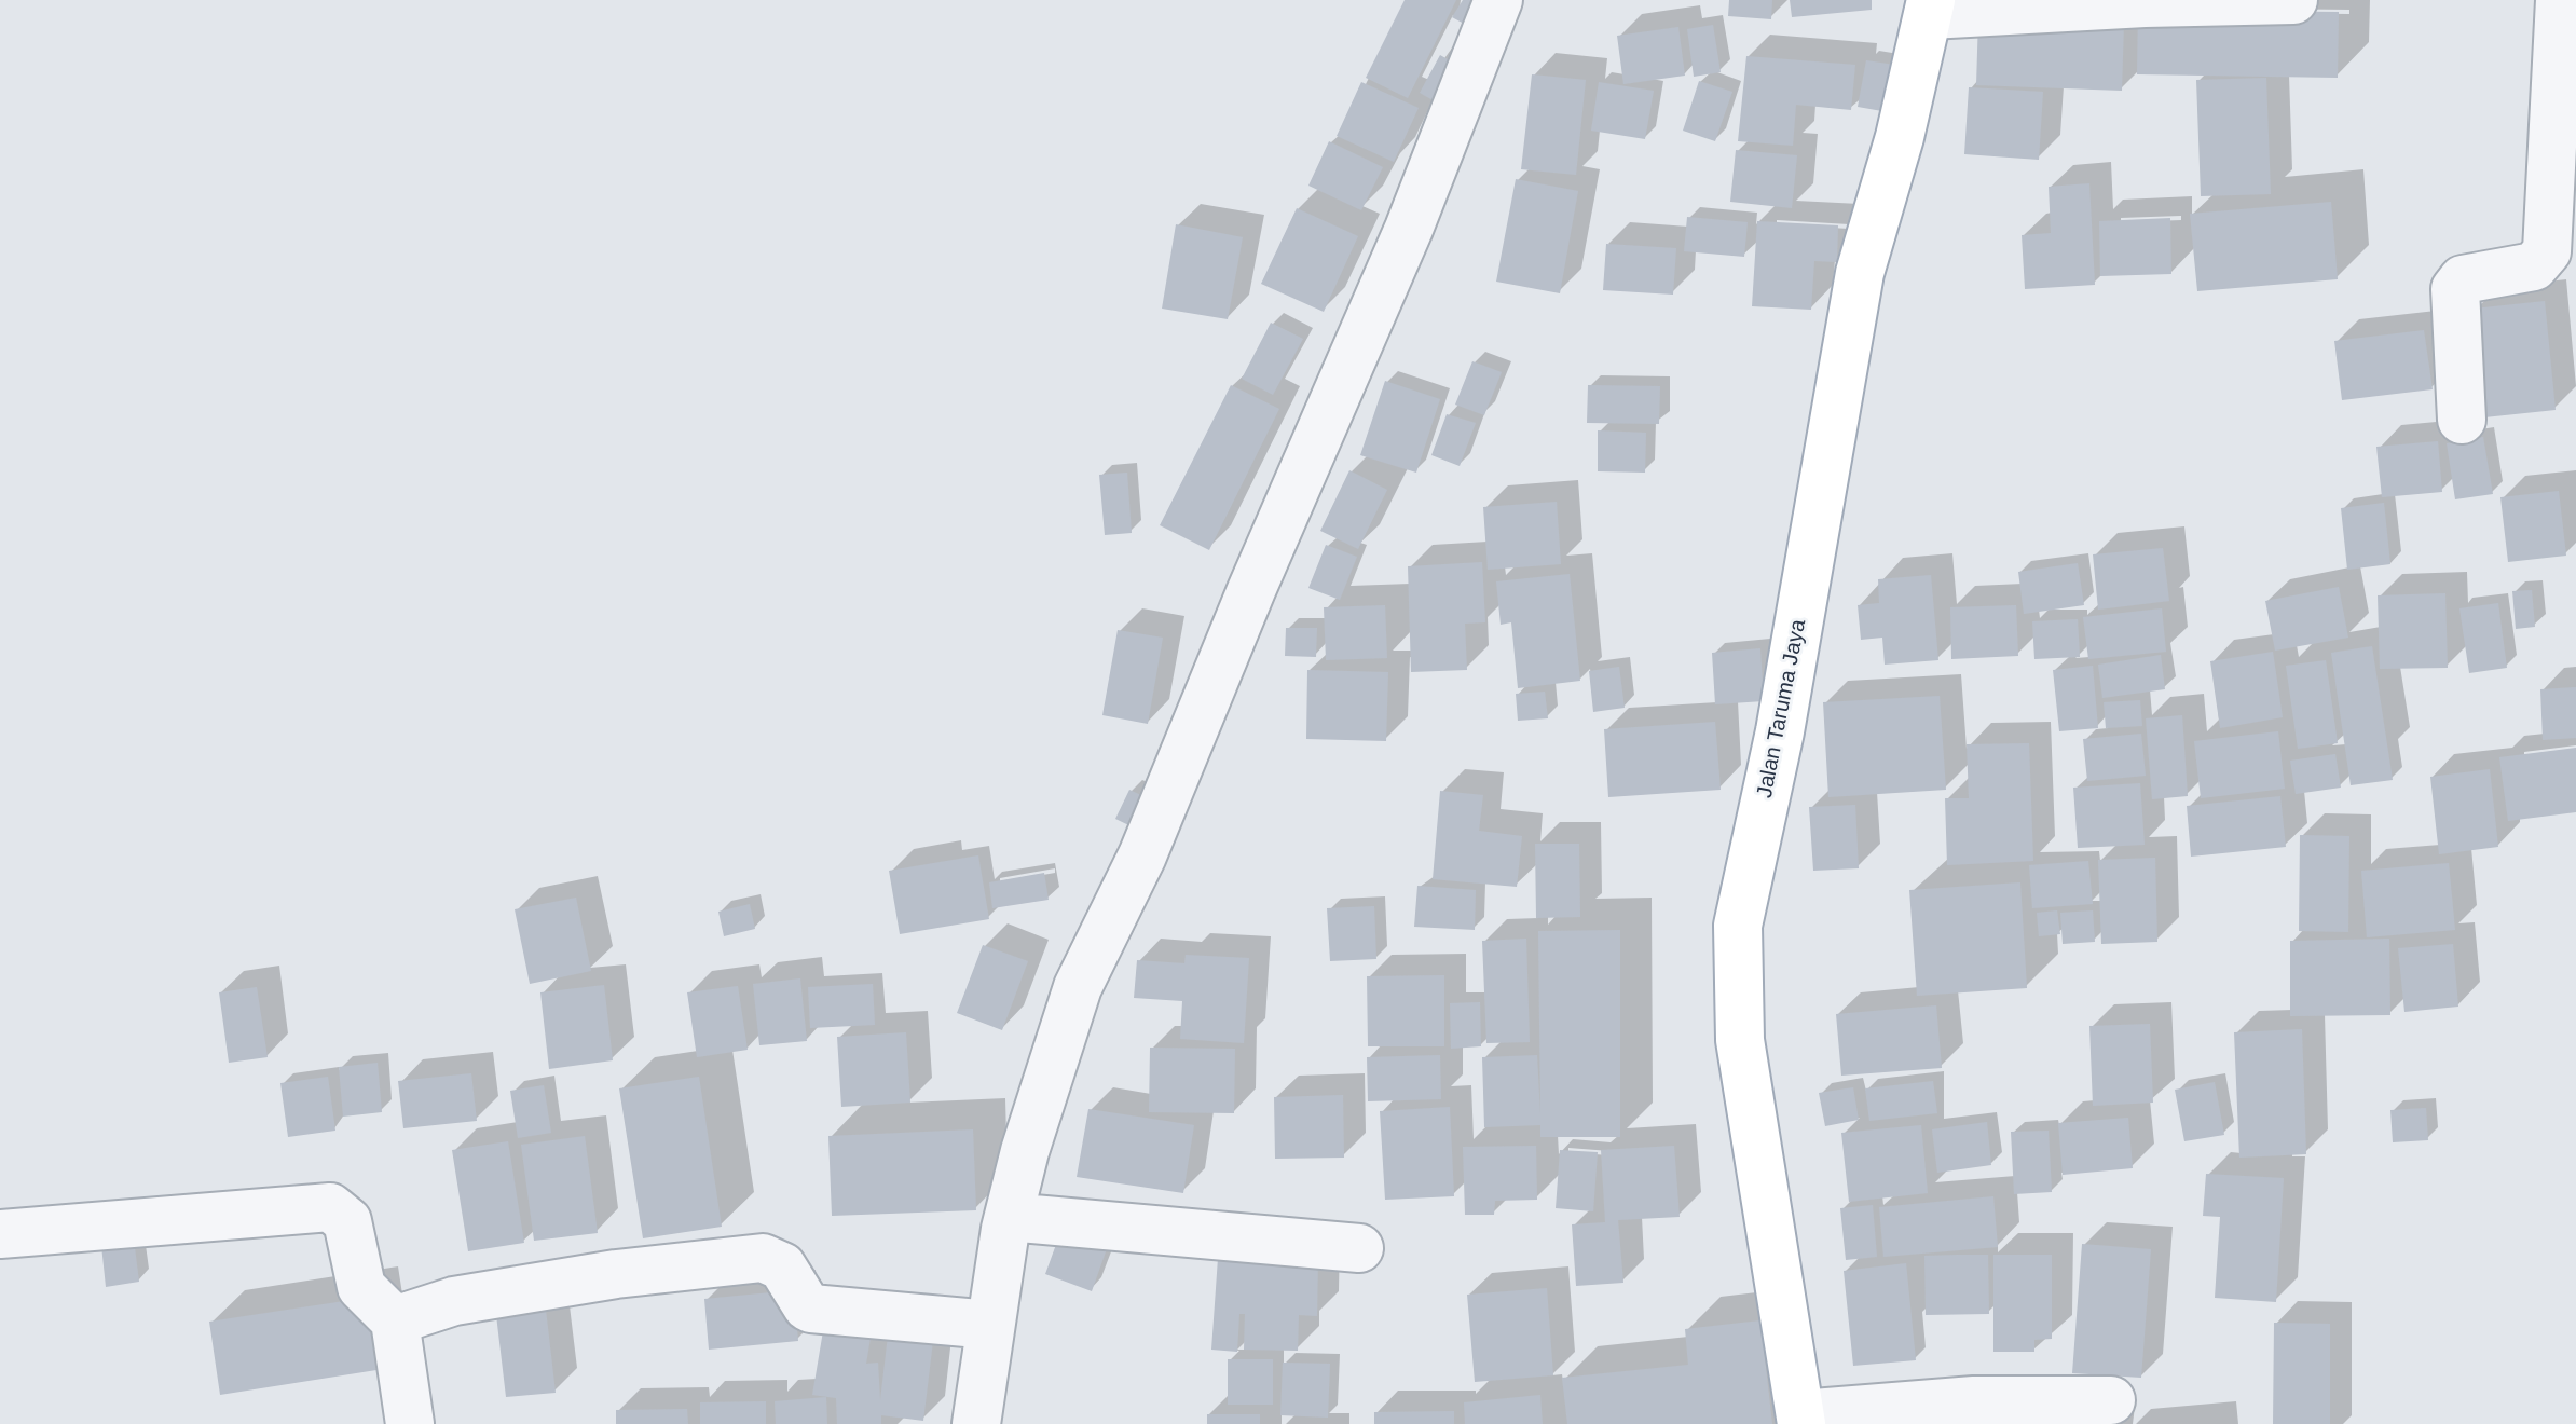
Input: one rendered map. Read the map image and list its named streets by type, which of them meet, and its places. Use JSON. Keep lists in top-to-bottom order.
{
  "streets": {
    "main road": ["Jalan Taruma Jaya"]
  }
}
